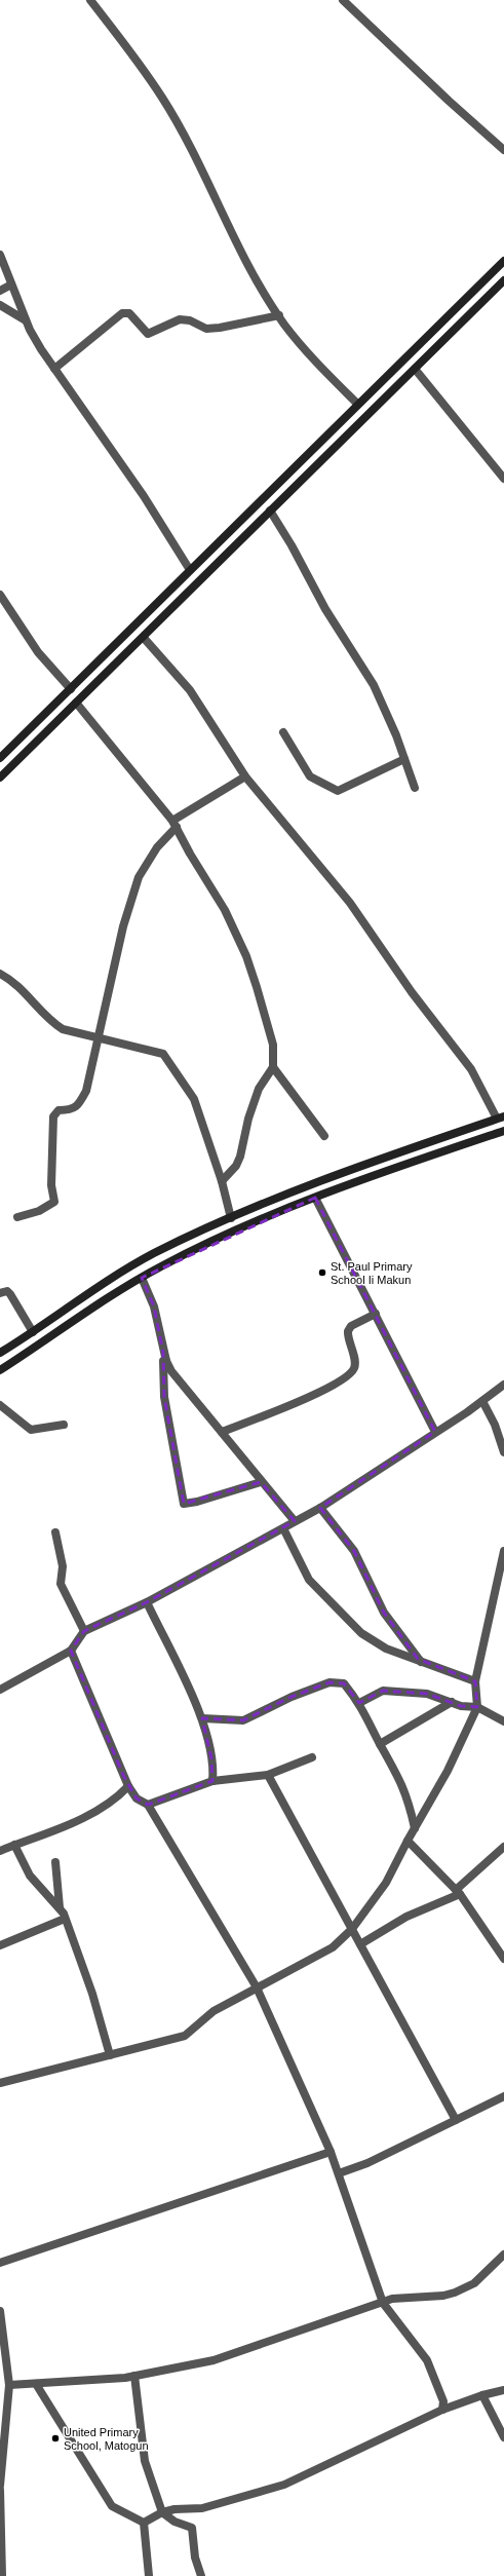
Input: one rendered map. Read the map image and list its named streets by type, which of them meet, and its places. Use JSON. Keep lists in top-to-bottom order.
{
  "places": ["St. Paul Primary School Ii Makun", "United Primary School, Matogun"]
}
